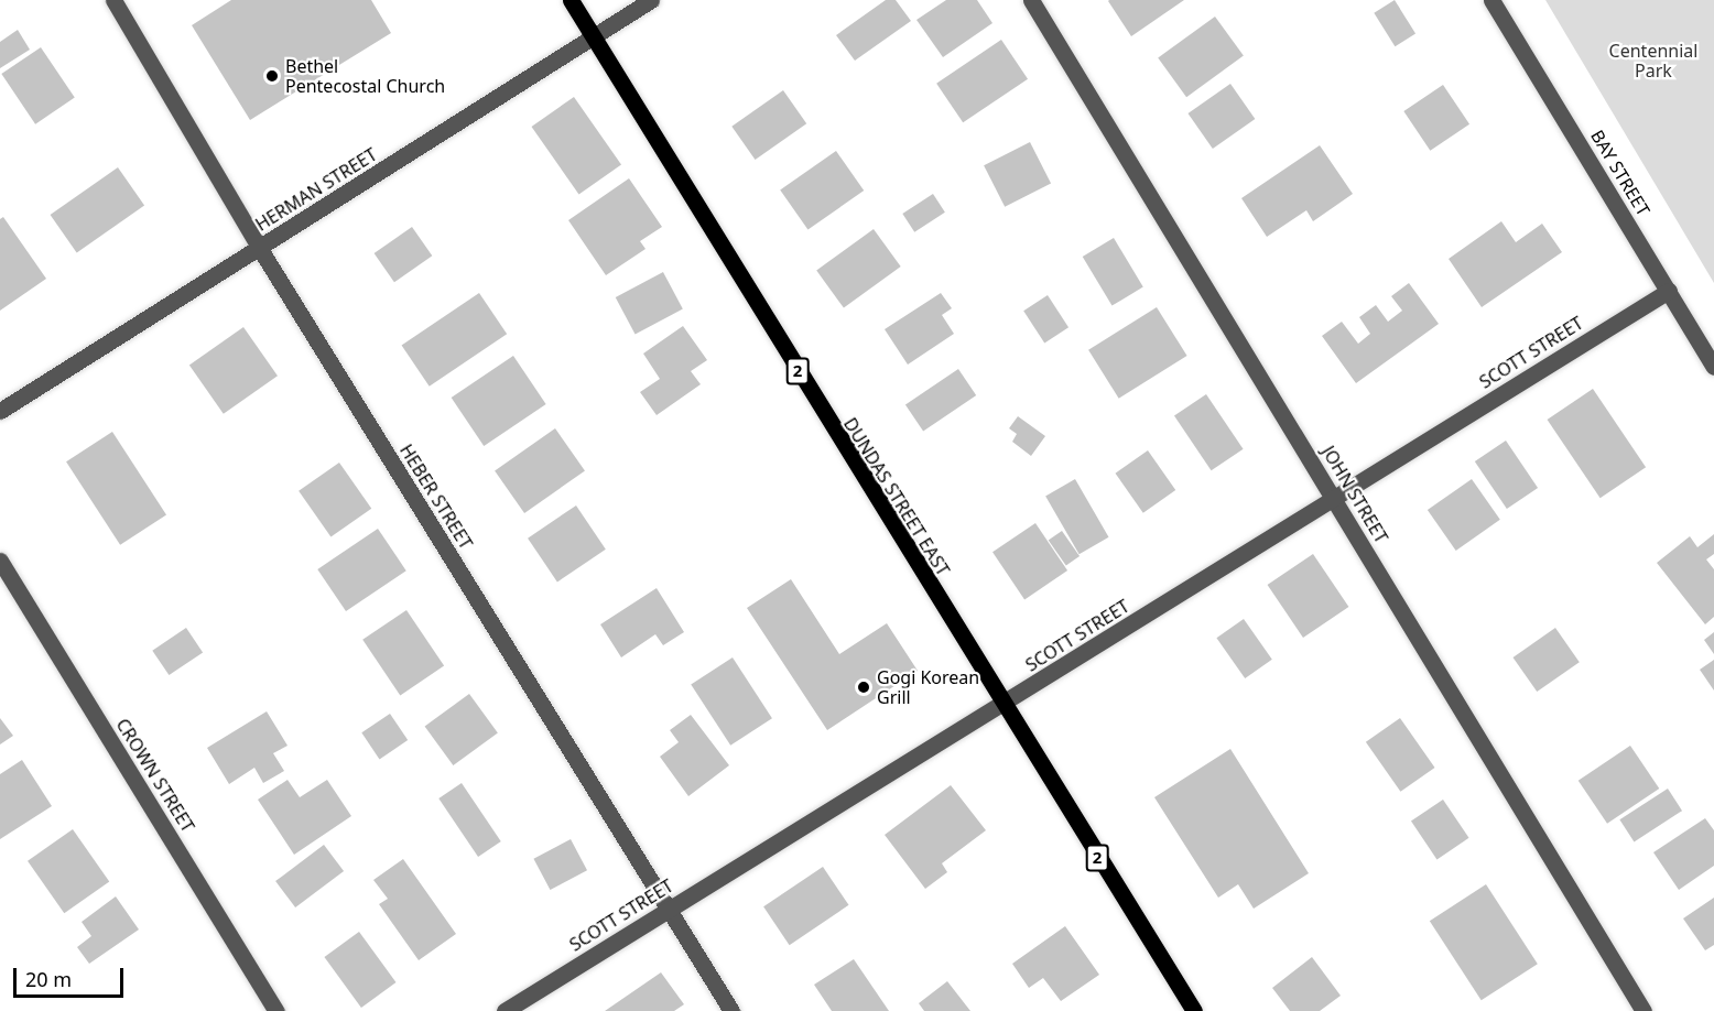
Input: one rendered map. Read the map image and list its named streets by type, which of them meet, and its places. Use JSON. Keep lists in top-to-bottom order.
{
  "streets": {
    "main road": ["2", "DUNDAS STREET EAST"],
    "street": [
      "BAY STREET",
      "HERMAN STREET",
      "SCOTT STREET",
      "JOHN STREET",
      "HEBER STREET",
      "CROWN STREET"
    ]
  },
  "crossings": [
    ["BAY STREET", "SCOTT STREET"],
    ["HERMAN STREET", "HEBER STREET"],
    ["HERMAN STREET", "DUNDAS STREET EAST"],
    ["SCOTT STREET", "JOHN STREET"],
    ["SCOTT STREET", "HEBER STREET"],
    ["SCOTT STREET", "DUNDAS STREET EAST"]
  ],
  "parks": ["Centennial Park"],
  "places": ["Bethel Pentecostal Church", "Gogi Korean Grill"],
  "scale_bar": "20 m"
}
